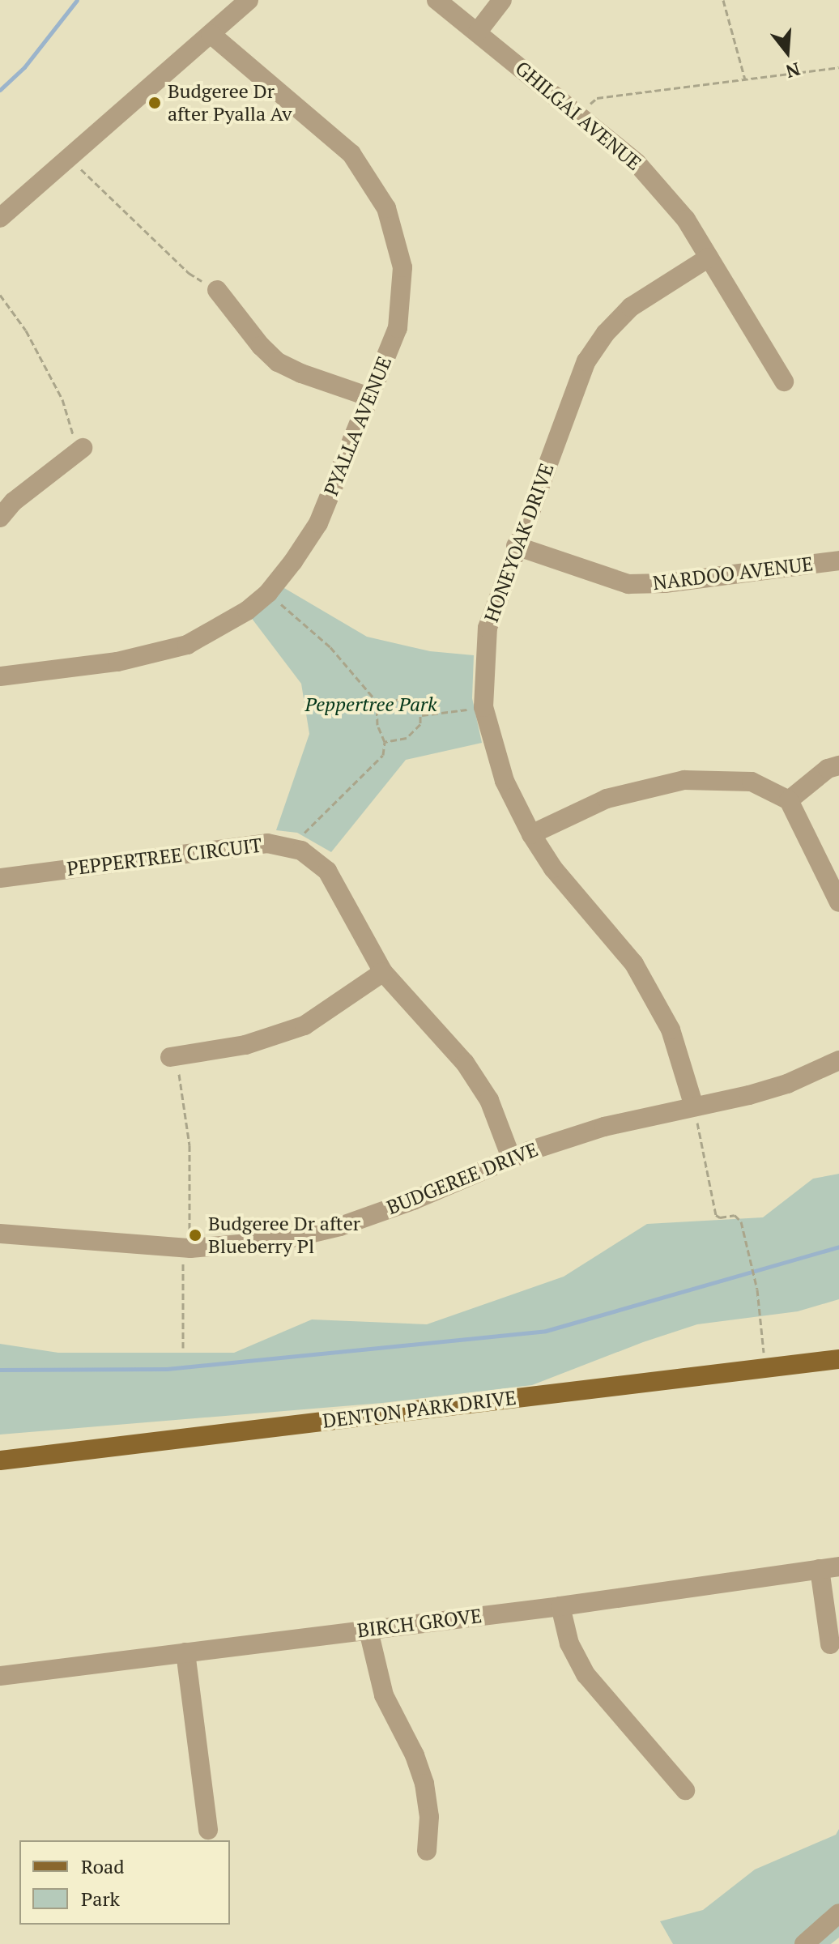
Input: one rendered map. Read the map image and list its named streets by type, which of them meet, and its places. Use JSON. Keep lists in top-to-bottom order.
{
  "streets": {
    "main road": ["DENTON PARK DRIVE"],
    "street": [
      "GHILGAI AVENUE",
      "PYALLA AVENUE",
      "HONEYOAK DRIVE",
      "NARDOO AVENUE",
      "PEPPERTREE CIRCUIT",
      "BUDGEREE DRIVE",
      "BIRCH GROVE"
    ]
  },
  "crossings": [
    ["GHILGAI AVENUE", "HONEYOAK DRIVE"],
    ["HONEYOAK DRIVE", "NARDOO AVENUE"],
    ["HONEYOAK DRIVE", "BUDGEREE DRIVE"],
    ["PEPPERTREE CIRCUIT", "BUDGEREE DRIVE"]
  ],
  "parks": ["Peppertree Park"],
  "places": ["Budgeree Dr after Pyalla Av", "Budgeree Dr after Blueberry Pl"],
  "legend": ["Road", "Park"],
  "north": "bottom"
}
